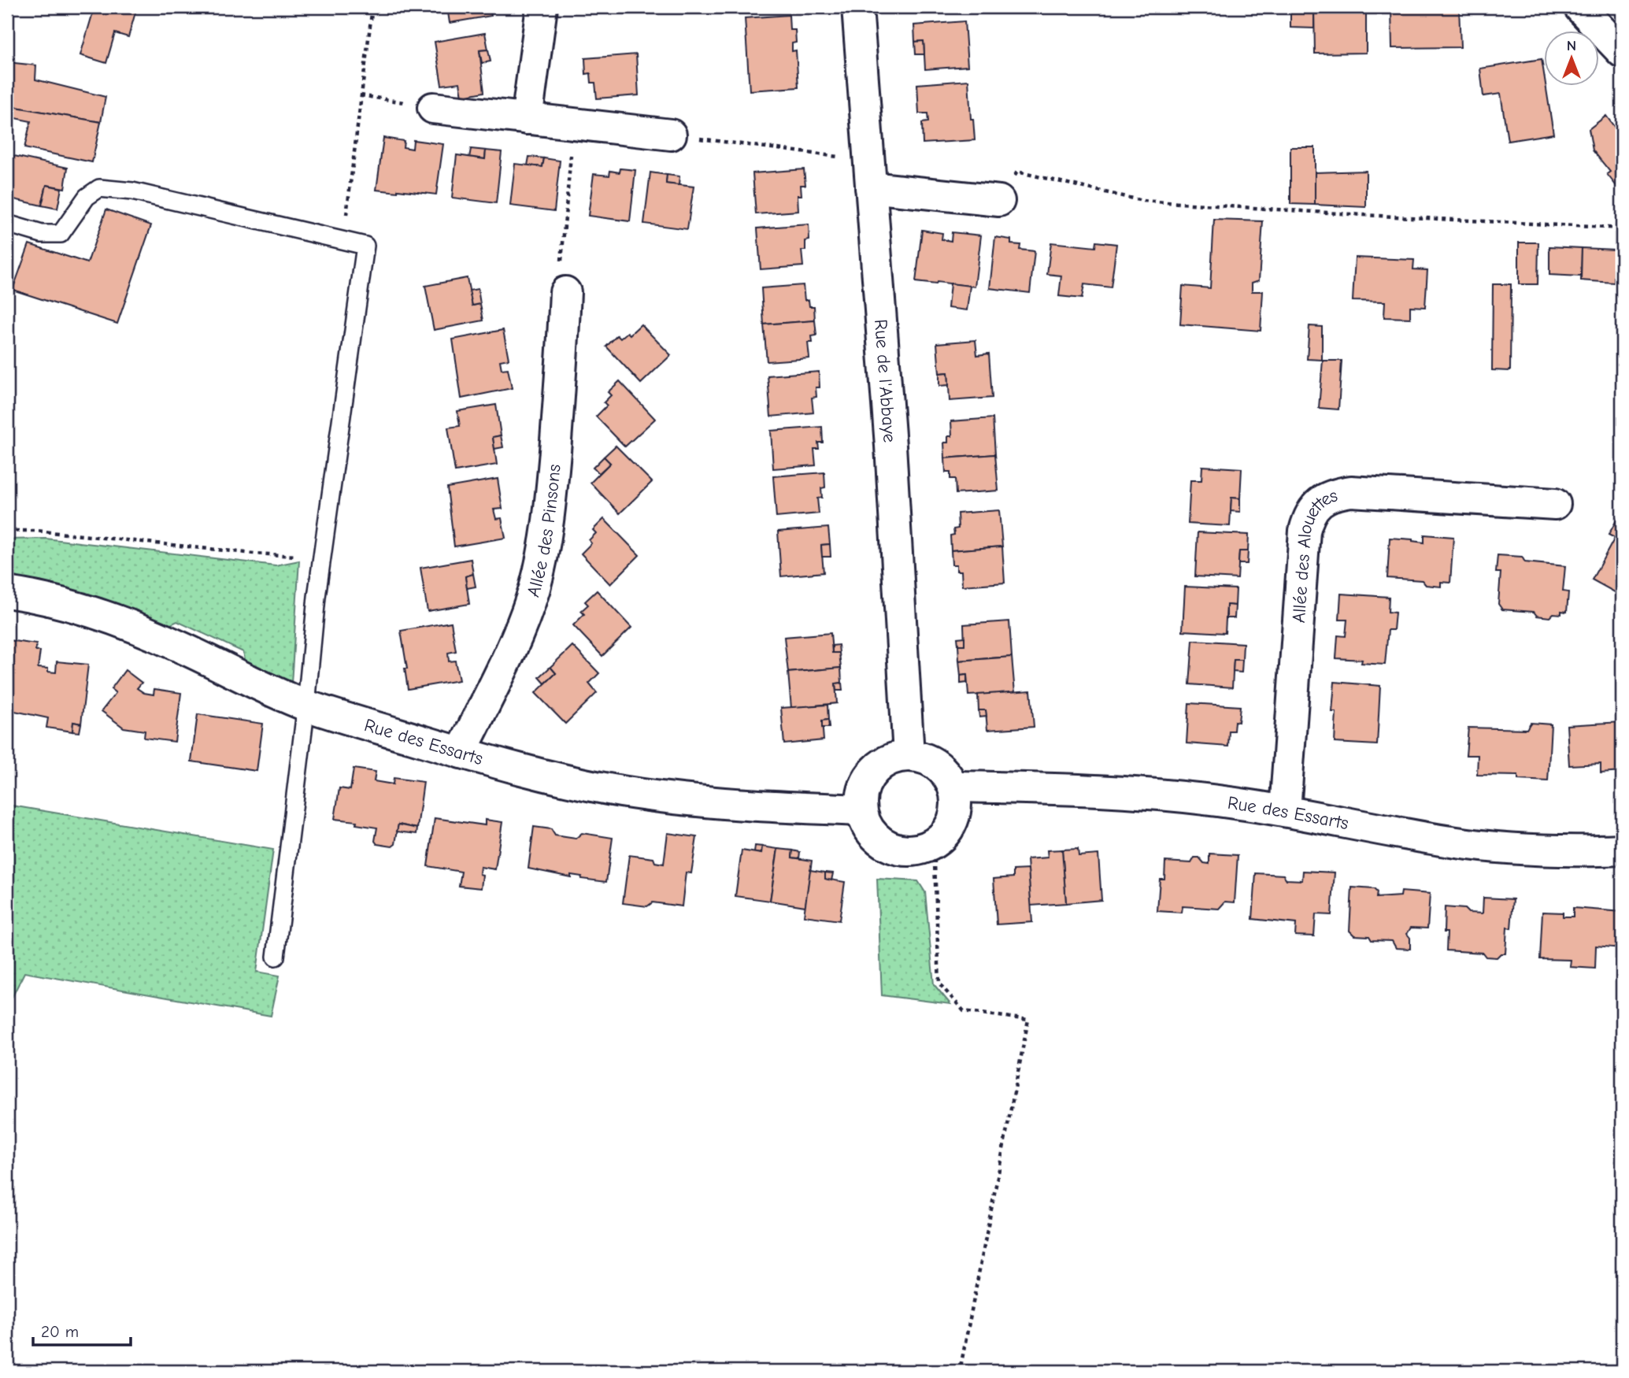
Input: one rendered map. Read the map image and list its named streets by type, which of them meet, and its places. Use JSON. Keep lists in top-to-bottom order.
{
  "streets": {
    "street": [
      "Rue de l'Abbaye",
      "Allée des Pinsons",
      "Allée des Alouettes",
      "Rue des Essarts"
    ]
  },
  "crossings": [
    ["Rue de l'Abbaye", "Rue des Essarts"],
    ["Allée des Pinsons", "Rue des Essarts"],
    ["Allée des Alouettes", "Rue des Essarts"]
  ],
  "scale_bar": "20 m",
  "north": "top"
}
